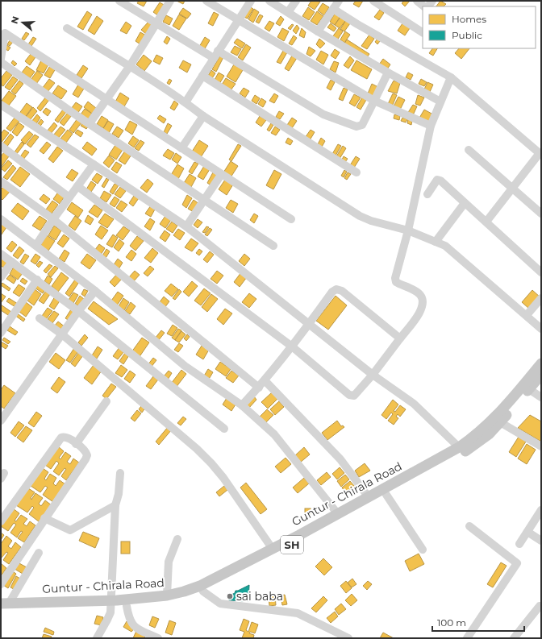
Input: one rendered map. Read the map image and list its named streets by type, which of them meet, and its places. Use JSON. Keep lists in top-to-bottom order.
{
  "streets": {
    "main road": ["Guntur - Chirala Road", "SH"]
  },
  "places": ["sai baba"],
  "legend": ["Homes", "Public"],
  "scale_bar": "100 m",
  "north": "left"
}
